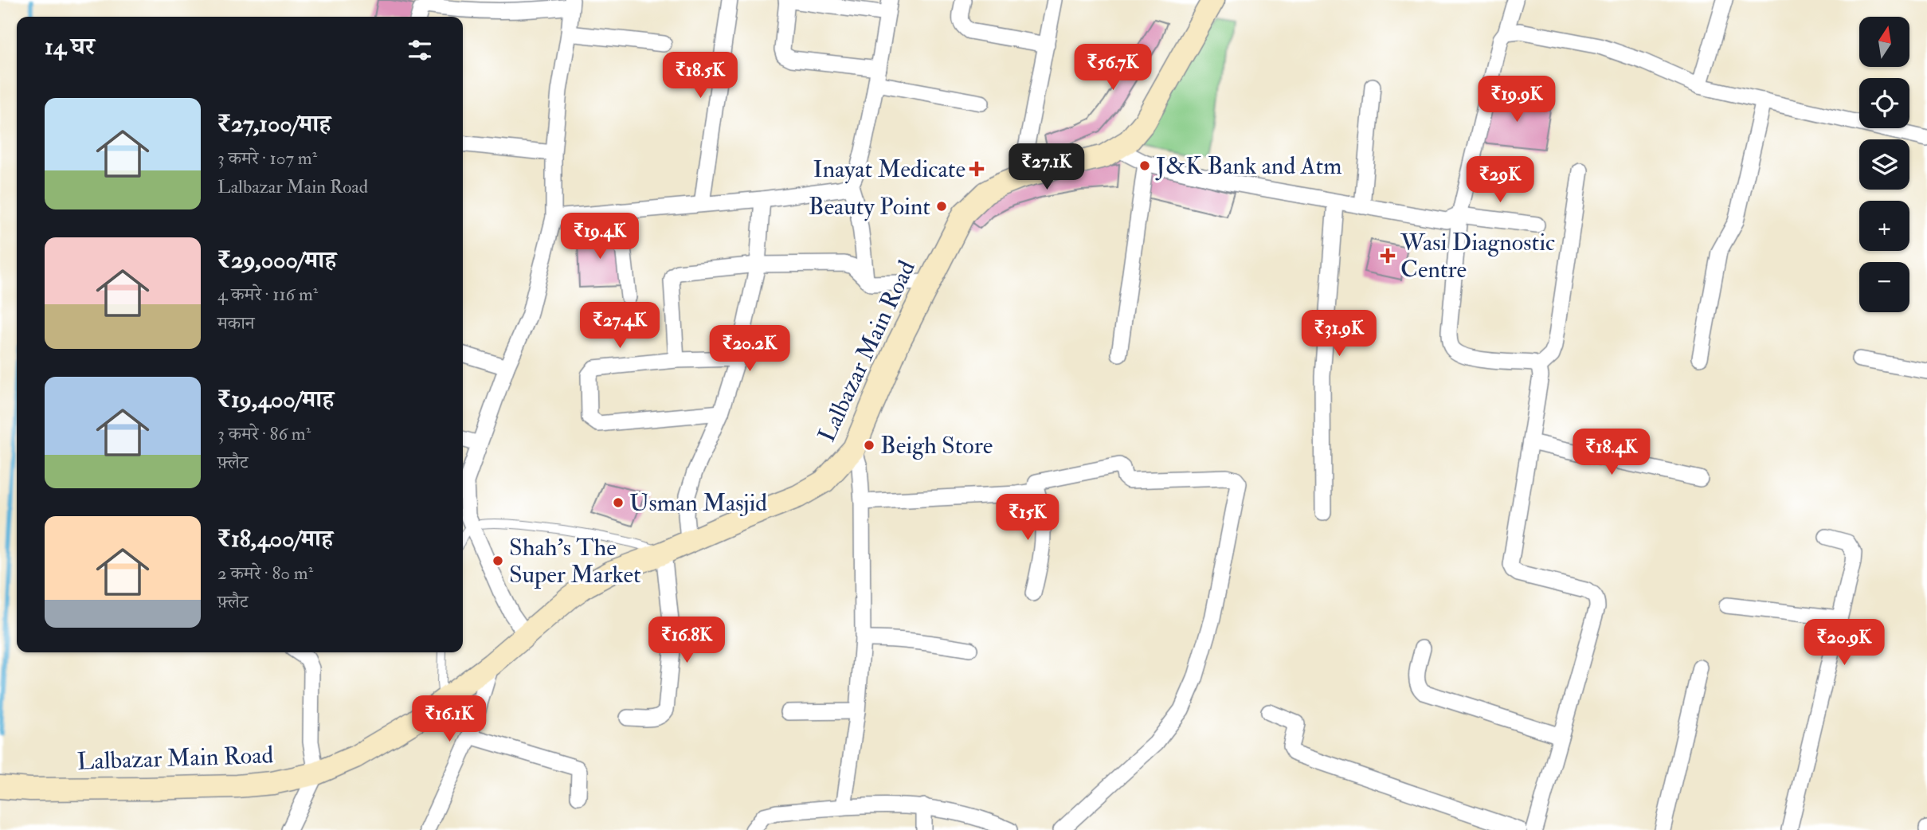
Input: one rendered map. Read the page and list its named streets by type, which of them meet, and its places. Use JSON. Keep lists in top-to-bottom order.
{
  "streets": {
    "main road": ["Lalbazar Main Road"]
  },
  "places": {
    "other": [
      "J&K Bank and Atm",
      "Beauty Point",
      "Beigh Store",
      "Usman Masjid",
      "Shah's The Super Market"
    ],
    "health": ["Inayat Medicate", "Wasi Diagnostic Centre"]
  },
  "north": "top",
  "page": {
    "map_buttons": ["+", "−"],
    "heading": "14 घर",
    "price": [
      "₹56.7K",
      "₹18.5K",
      "₹19.9K",
      "₹27.1K",
      "₹29K",
      "₹19.4K",
      "₹27.4K",
      "₹31.9K",
      "₹20.2K",
      "₹18.4K",
      "₹15K",
      "₹16.8K",
      "₹20.9K",
      "₹16.1K"
    ],
    "list": [
      {
        "name": "₹27,100/माह",
        "note": "3 कमरे · 107 m² · Lalbazar Main Road"
      },
      {
        "name": "₹29,000/माह",
        "note": "4 कमरे · 116 m² · मकान"
      },
      {
        "name": "₹19,400/माह",
        "note": "3 कमरे · 86 m² · फ़्लैट"
      },
      {
        "name": "₹18,400/माह",
        "note": "2 कमरे · 80 m² · फ़्लैट"
      }
    ]
  }
}
